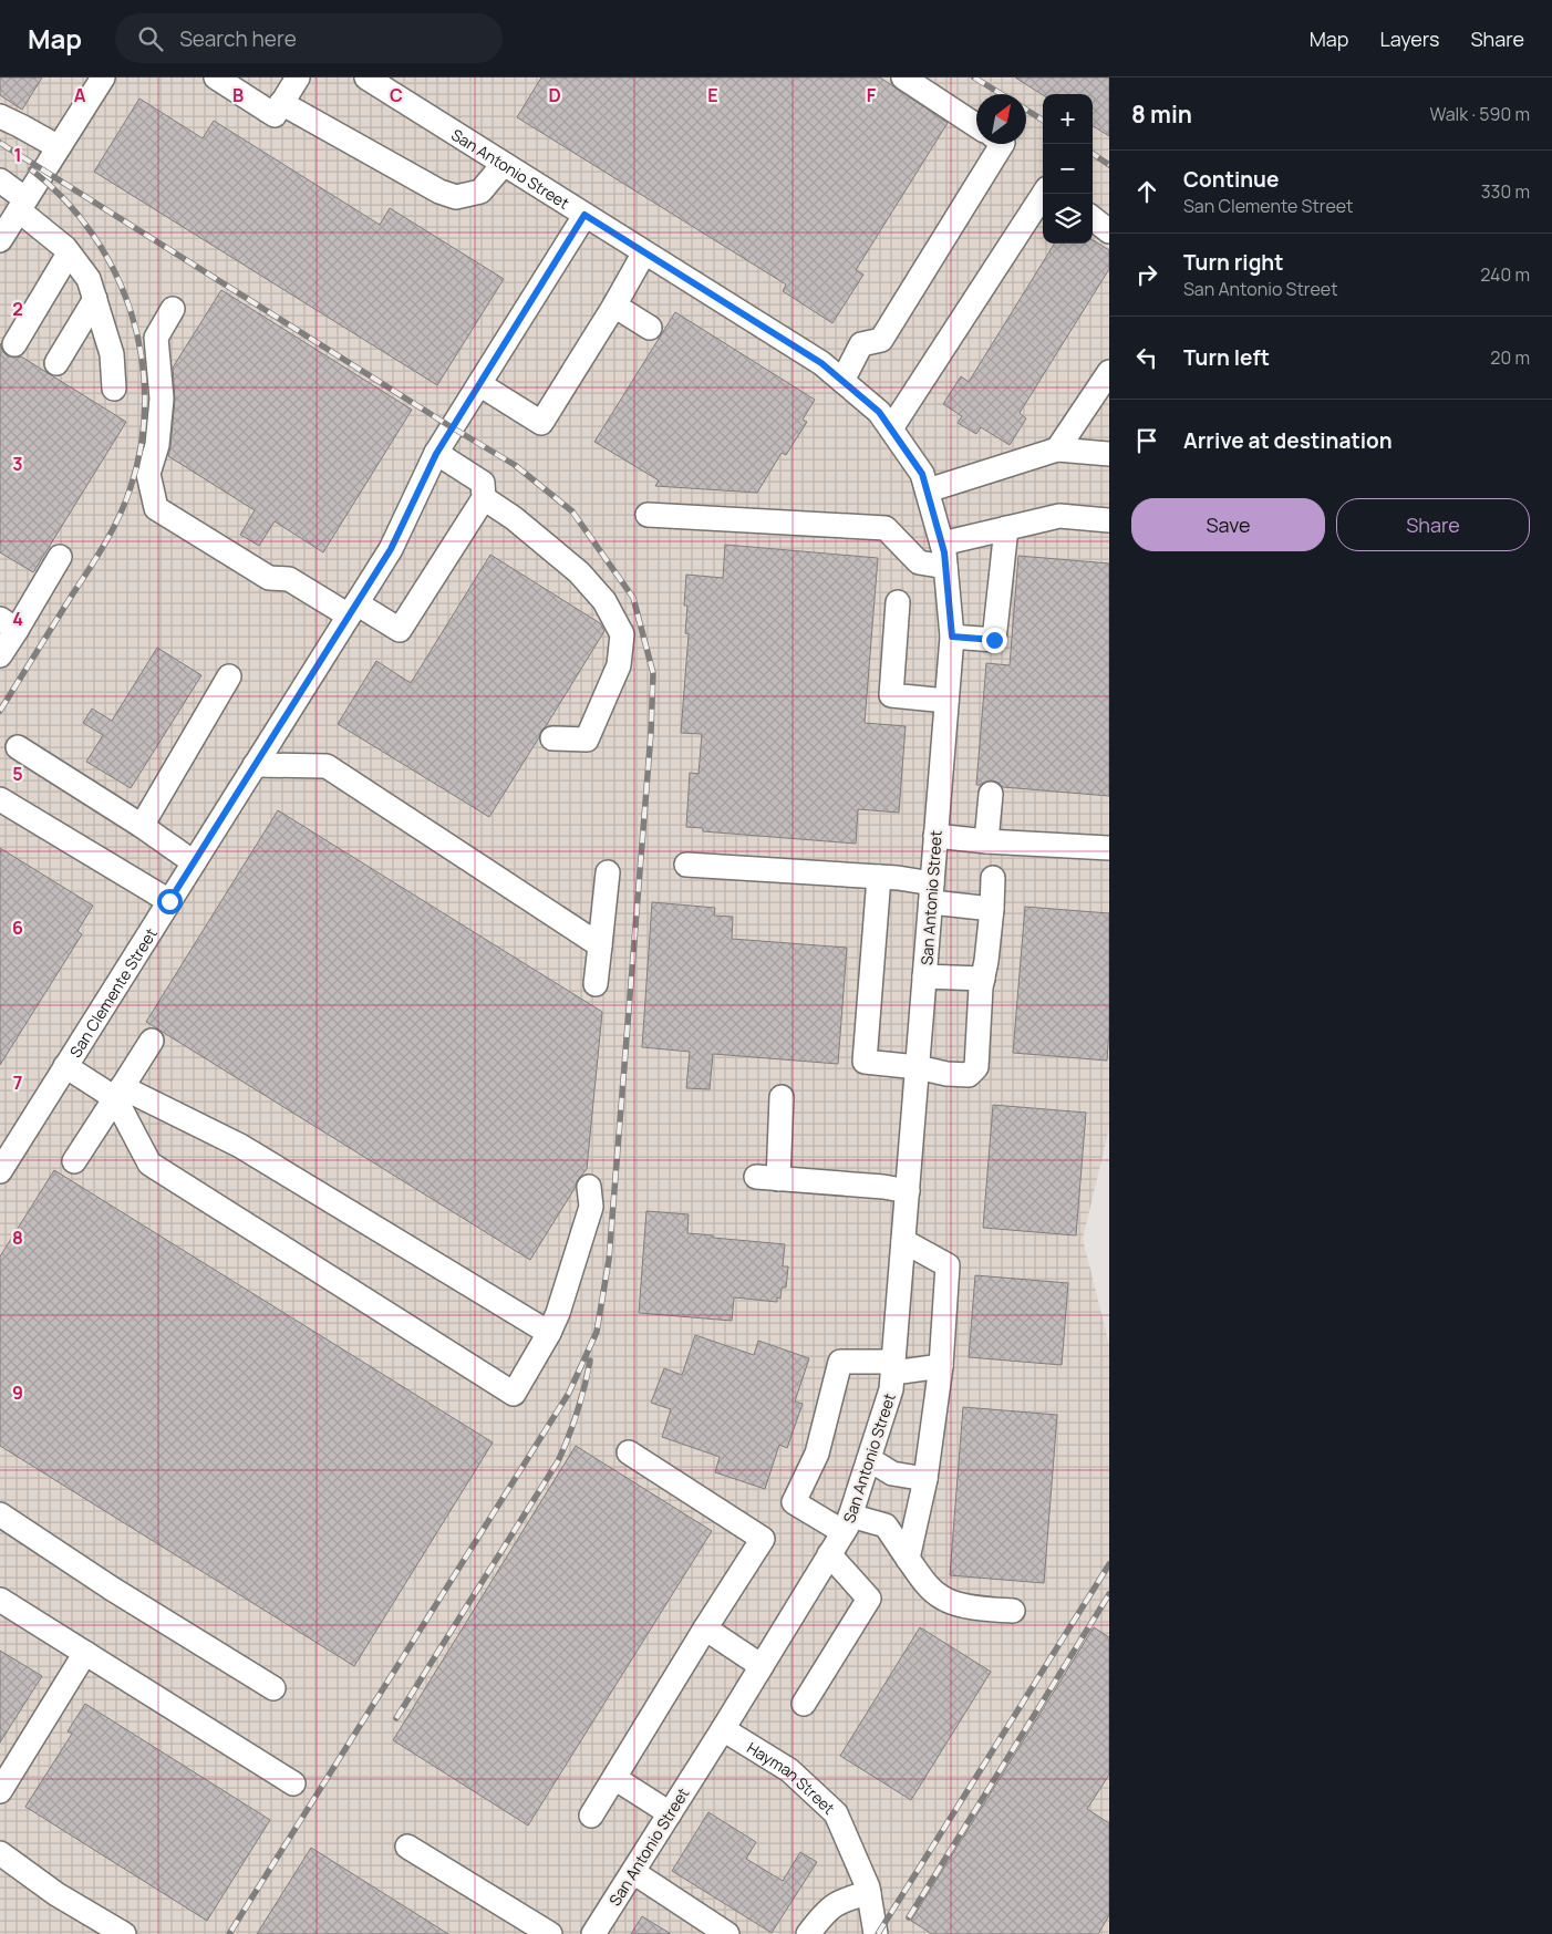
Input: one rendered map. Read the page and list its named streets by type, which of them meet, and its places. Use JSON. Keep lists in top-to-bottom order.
{
  "streets": {
    "street": ["San Antonio Street", "San Clemente Street", "Hayman Street"]
  },
  "crossings": [
    ["San Antonio Street", "San Clemente Street"],
    ["San Antonio Street", "Hayman Street"]
  ],
  "north": "top right",
  "page": {
    "header": "Map",
    "search": "Search here",
    "nav": ["Map", "Layers", "Share"],
    "heading": ["8 min", "Walk · 590 m"],
    "map_buttons": ["+", "−"],
    "list": [
      ["Continue", "San Clemente Street", "330 m"],
      ["Turn right", "San Antonio Street", "240 m"],
      ["Turn left", "20 m"],
      "Arrive at destination"
    ],
    "buttons": ["Save", "Share"]
  },
  "grid": {
    "columns": [
      "A",
      "B",
      "C",
      "D",
      "E",
      "F"
    ],
    "rows": [
      "1",
      "2",
      "3",
      "4",
      "5",
      "6",
      "7",
      "8",
      "9"
    ]
  }
}
